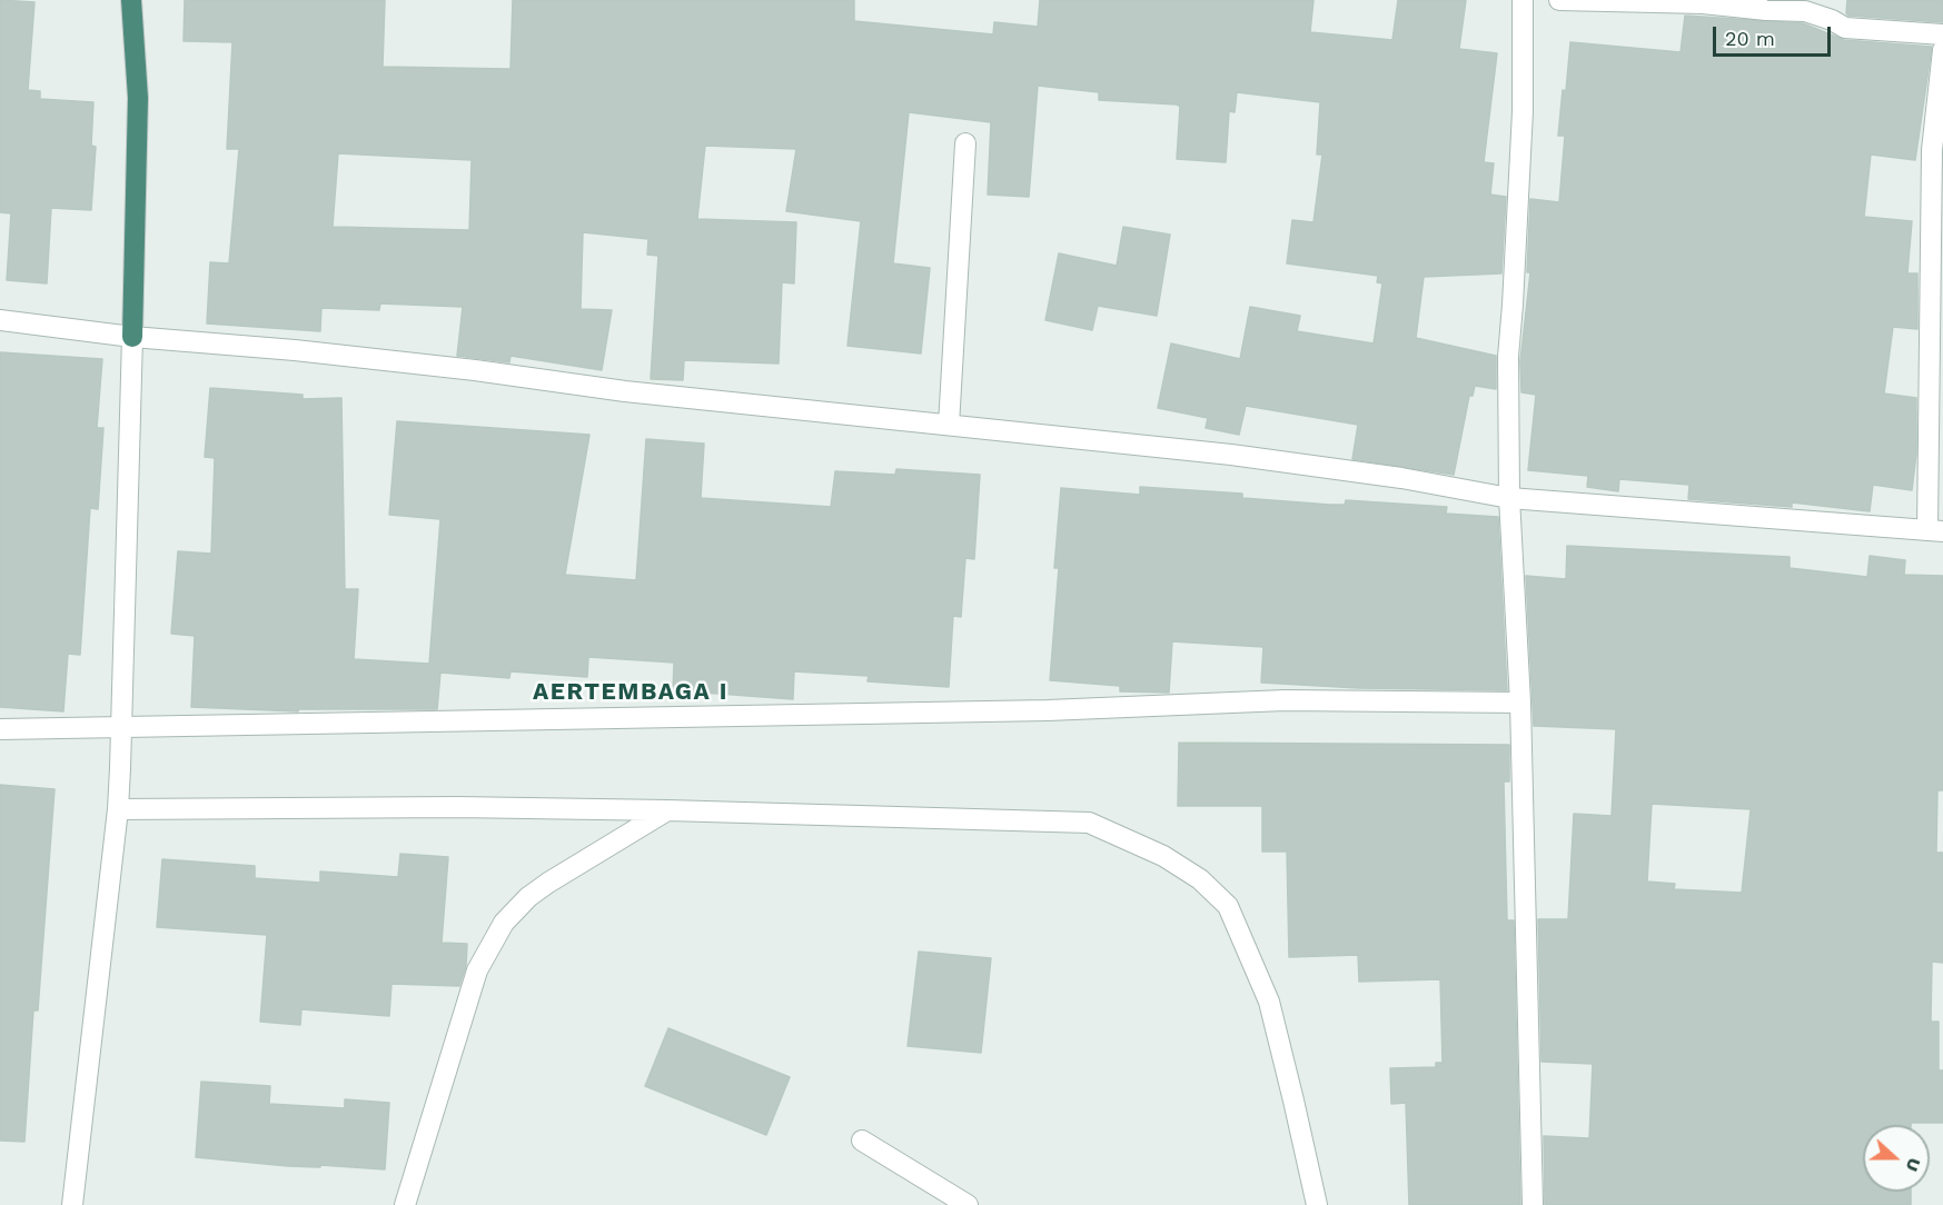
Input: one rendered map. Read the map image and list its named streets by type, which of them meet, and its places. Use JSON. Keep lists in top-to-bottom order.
{
  "districts": ["AERTEMBAGA I"],
  "scale_bar": "20 m",
  "north": "right"
}
